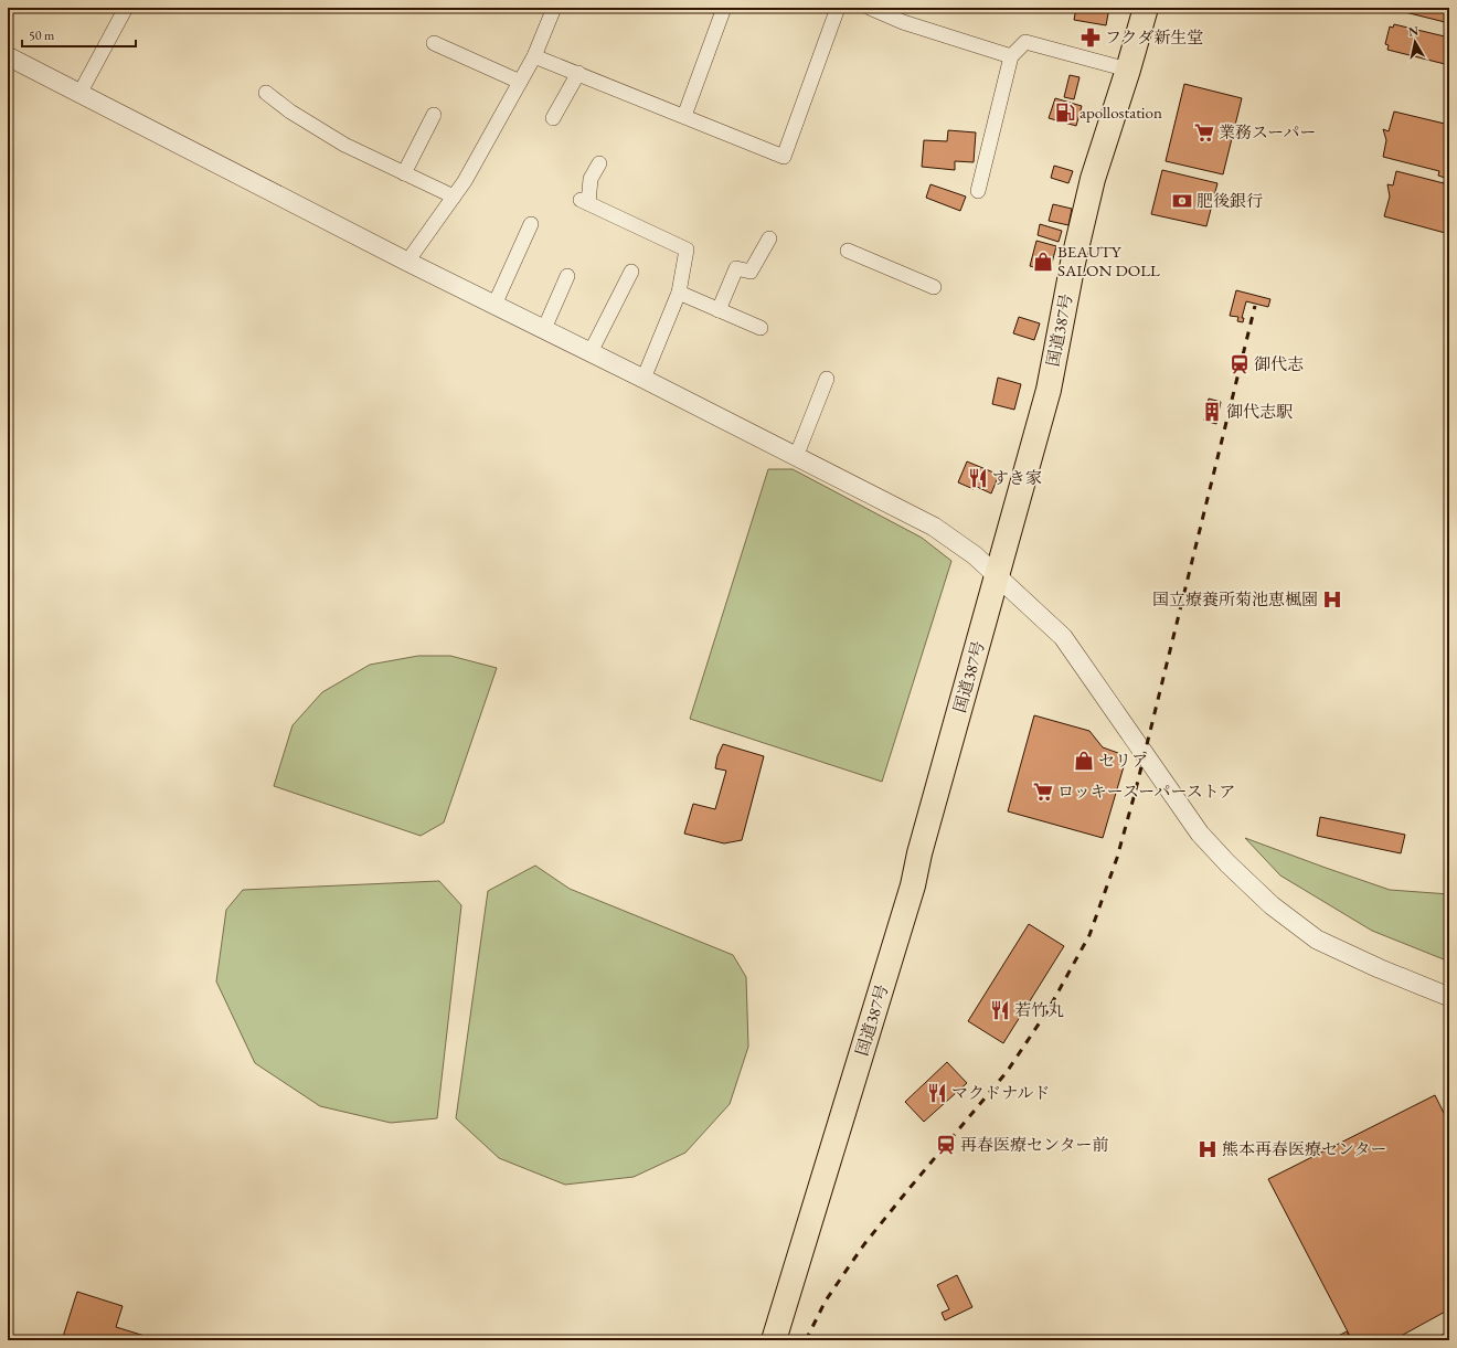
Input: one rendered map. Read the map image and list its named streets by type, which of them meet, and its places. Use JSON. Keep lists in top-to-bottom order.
{
  "streets": {
    "highway": ["国道387号"]
  },
  "places": {
    "pharmacy": ["フクダ新生堂"],
    "fuel station": ["apollostation"],
    "supermarket": ["業務スーパー", "ロッキースーパーストア"],
    "bank": ["肥後銀行"],
    "shop": ["BEAUTY SALON DOLL", "セリア"],
    "station": ["御代志", "再春医療センター前"],
    "building": ["御代志駅"],
    "restaurant": ["すき家", "若竹丸", "マクドナルド"],
    "hospital": ["国立療養所菊池恵楓園", "熊本再春医療センター"]
  },
  "scale_bar": "50 m",
  "north": "top"
}
